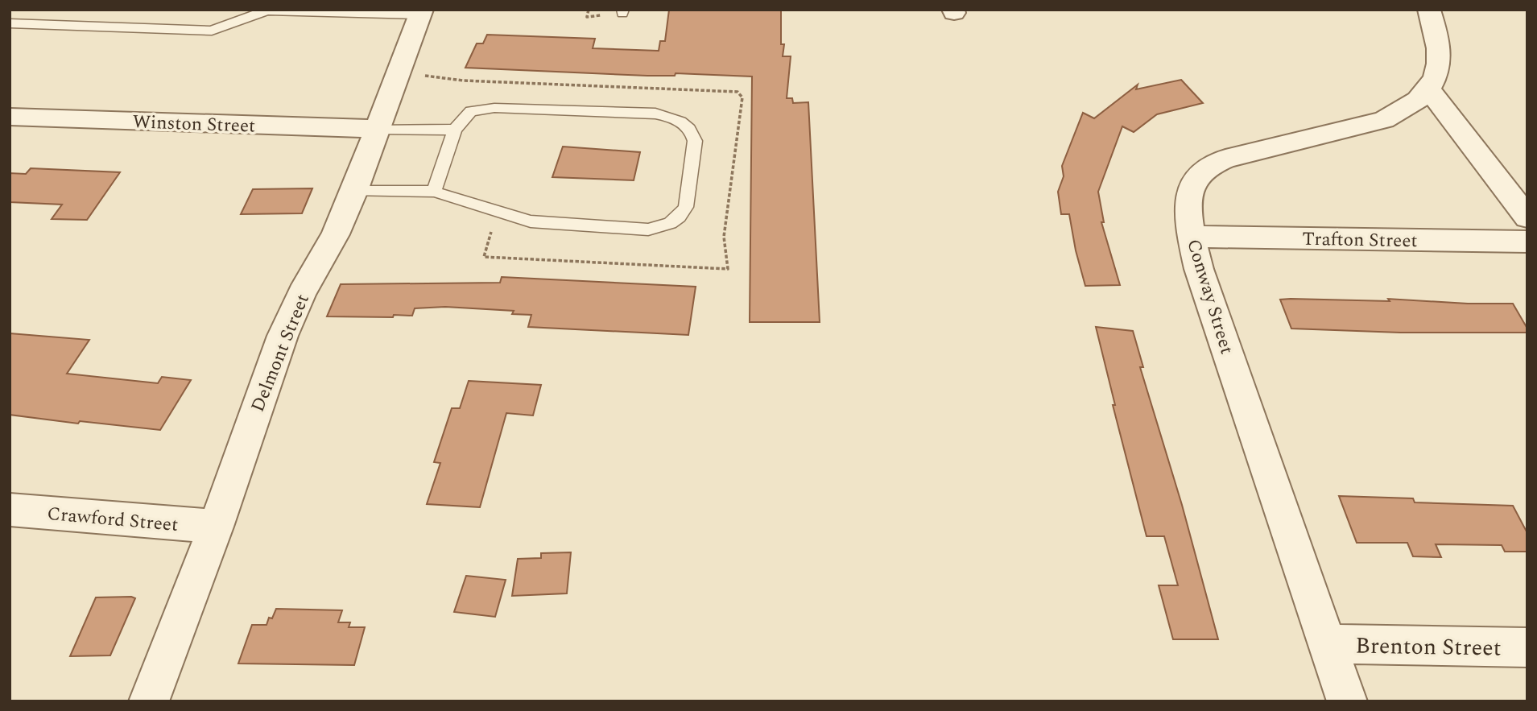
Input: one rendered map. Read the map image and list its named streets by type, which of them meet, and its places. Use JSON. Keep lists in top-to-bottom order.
{
  "streets": {
    "street": [
      "Winston Street",
      "Trafton Street",
      "Conway Street",
      "Delmont Street",
      "Crawford Street",
      "Brenton Street"
    ]
  },
  "crossings": [
    ["Winston Street", "Delmont Street"],
    ["Trafton Street", "Conway Street"],
    ["Conway Street", "Brenton Street"],
    ["Delmont Street", "Crawford Street"]
  ]
}
